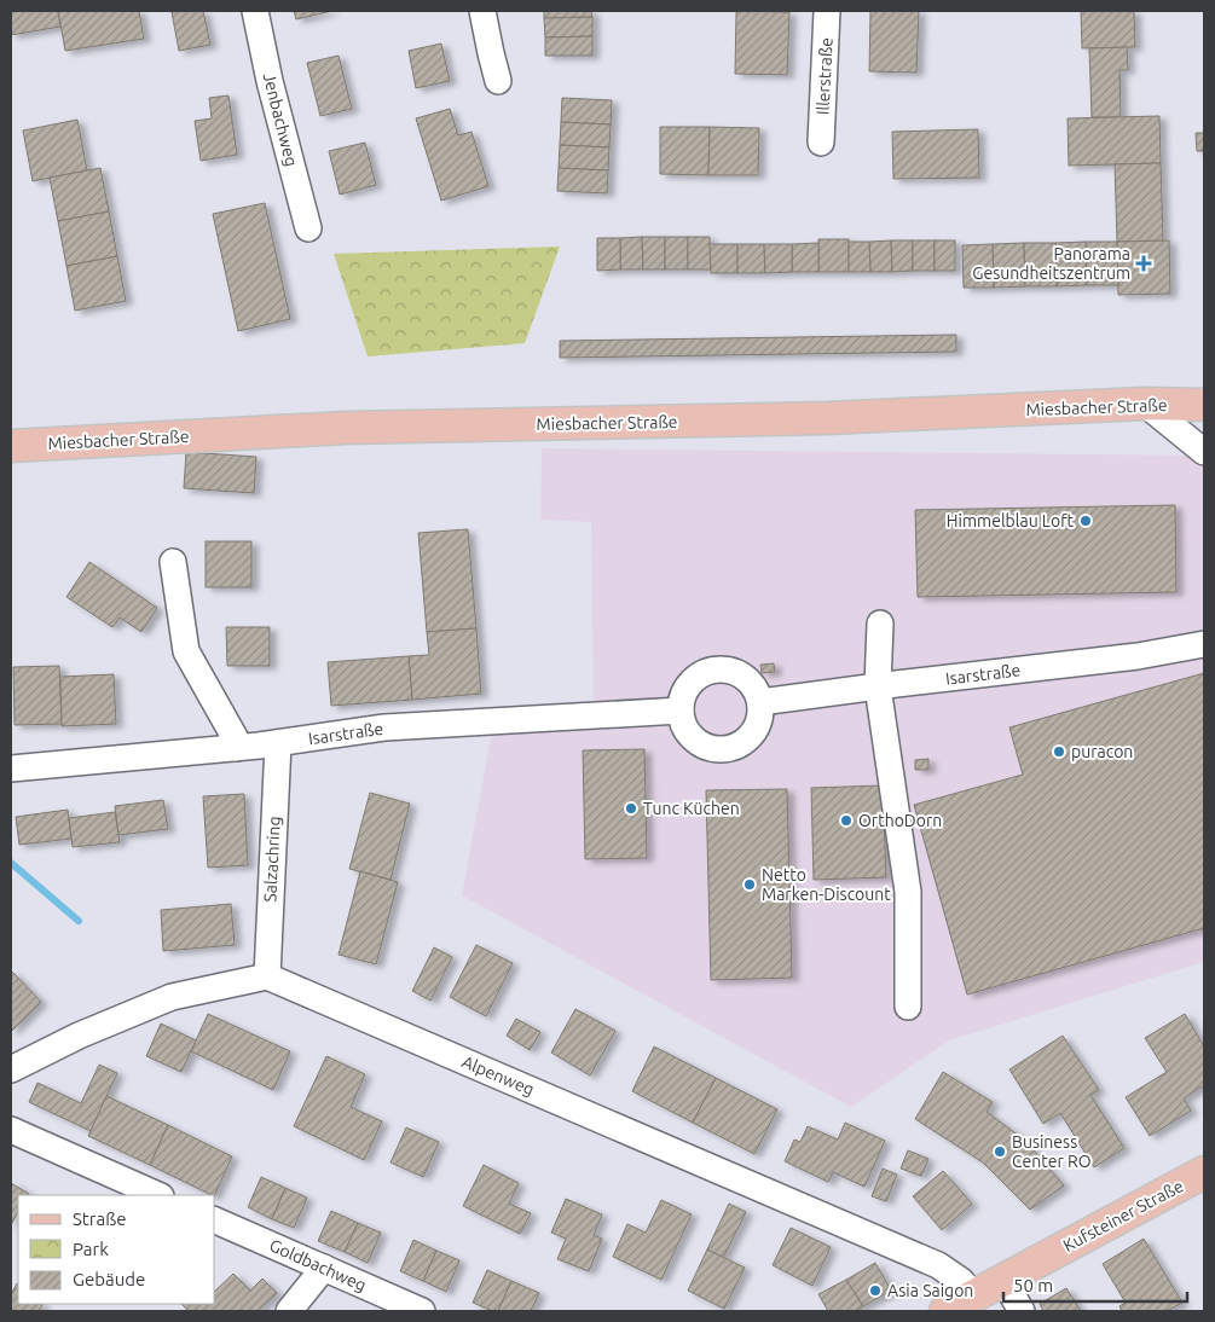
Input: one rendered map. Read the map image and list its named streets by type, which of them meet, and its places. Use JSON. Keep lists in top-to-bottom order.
{
  "streets": {
    "main road": ["Miesbacher Straße", "Kufsteiner Straße"],
    "street": [
      "Illerstraße",
      "Jenbachweg",
      "Isarstraße",
      "Salzachring",
      "Alpenweg",
      "Goldbachweg"
    ]
  },
  "crossings": [
    ["Isarstraße", "Salzachring"],
    ["Salzachring", "Alpenweg"],
    ["Alpenweg", "Kufsteiner Straße"]
  ],
  "places": {
    "health": ["Panorama Gesundheitszentrum"],
    "other": [
      "Himmelblau Loft",
      "puracon",
      "Tunc Küchen",
      "OrthoDorn",
      "Netto Marken-Discount",
      "Business Center RO",
      "Asia Saigon"
    ]
  },
  "legend": ["Straße", "Park", "Gebäude"],
  "scale_bar": "50 m"
}
